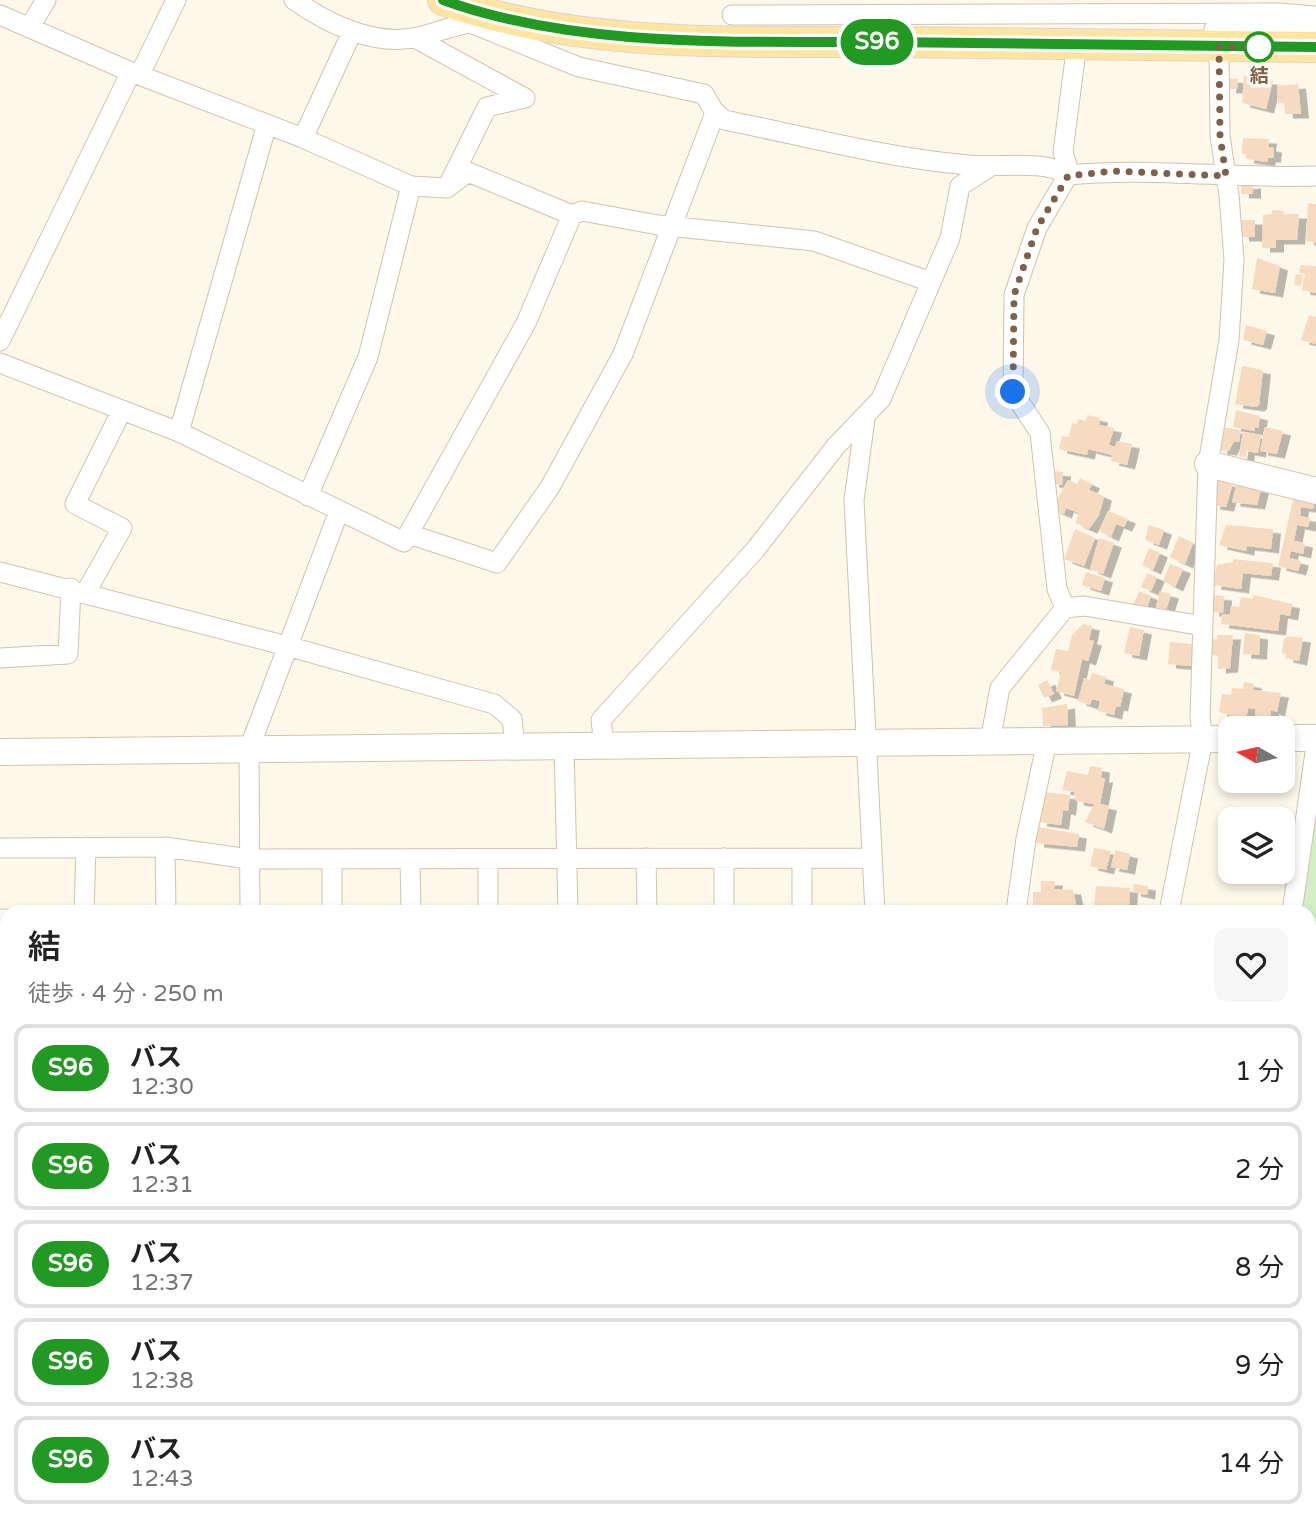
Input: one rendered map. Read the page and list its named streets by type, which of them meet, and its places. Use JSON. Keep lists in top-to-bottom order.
{
  "places": ["結"],
  "lines": ["bus line S96"],
  "north": "left",
  "page": {
    "on_map": "S96",
    "heading": ["結", "徒歩 · 4 分 · 250 m"],
    "list": [
      {
        "mark": "S96",
        "name": "バス",
        "note": "12:30",
        "value": "1 分"
      },
      {
        "mark": "S96",
        "name": "バス",
        "note": "12:31",
        "value": "2 分"
      },
      {
        "mark": "S96",
        "name": "バス",
        "note": "12:37",
        "value": "8 分"
      },
      {
        "mark": "S96",
        "name": "バス",
        "note": "12:38",
        "value": "9 分"
      },
      {
        "mark": "S96",
        "name": "バス",
        "note": "12:43",
        "value": "14 分"
      }
    ]
  }
}
